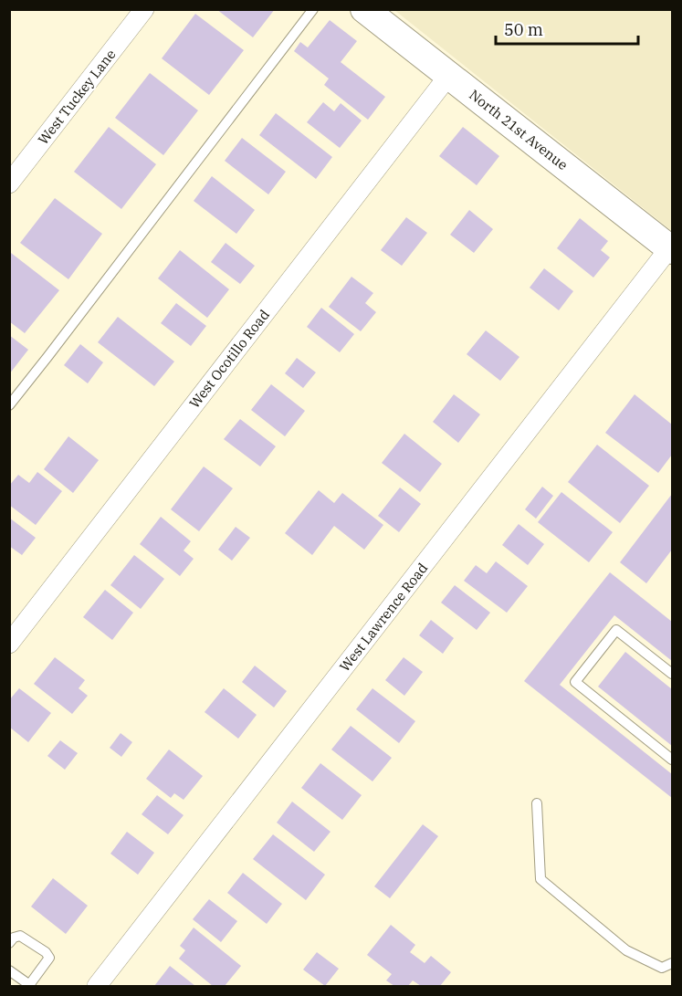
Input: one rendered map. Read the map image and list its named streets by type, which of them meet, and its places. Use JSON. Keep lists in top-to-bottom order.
{
  "streets": {
    "street": [
      "West Tuckey Lane",
      "North 21st Avenue",
      "West Ocotillo Road",
      "West Lawrence Road"
    ]
  },
  "crossings": [
    ["North 21st Avenue", "West Ocotillo Road"],
    ["North 21st Avenue", "West Lawrence Road"]
  ],
  "scale_bar": "50 m"
}
